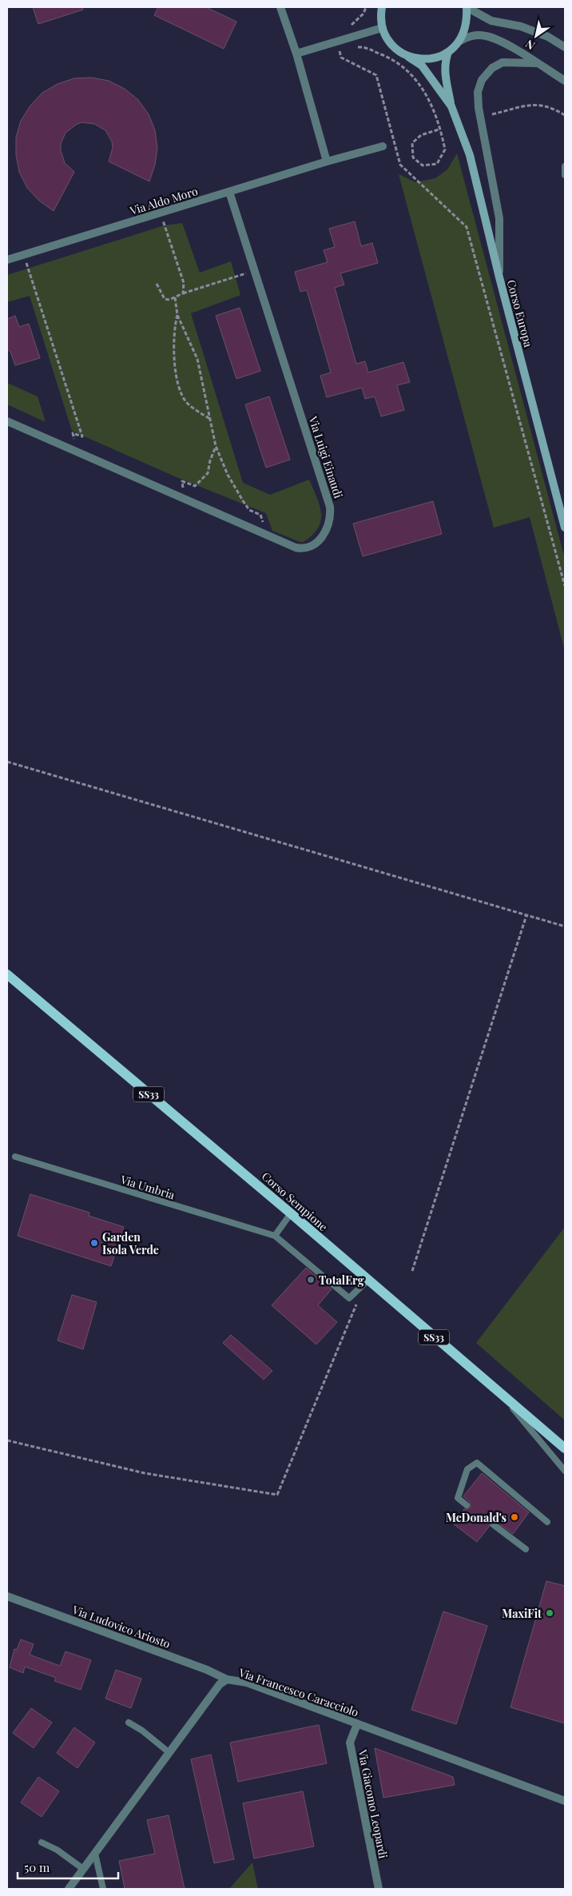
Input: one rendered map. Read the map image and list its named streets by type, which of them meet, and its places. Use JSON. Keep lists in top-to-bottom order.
{
  "streets": {
    "main road": ["Corso Europa", "SS33", "Corso Sempione"],
    "street": [
      "Via Aldo Moro",
      "Via Luigi Einaudi",
      "Via Ludovico Ariosto",
      "Via Francesco Caracciolo",
      "Via Giacomo Leopardi"
    ],
    "lane": ["Via Umbria"]
  },
  "crossings": [
    ["Via Aldo Moro", "Via Luigi Einaudi"],
    ["Via Ludovico Ariosto", "Via Francesco Caracciolo"],
    ["Via Francesco Caracciolo", "Via Giacomo Leopardi"]
  ],
  "places": [
    "Garden Isola Verde",
    "TotalErg",
    "McDonald's",
    "MaxiFit"
  ],
  "scale_bar": "50 m",
  "north": "bottom left"
}
